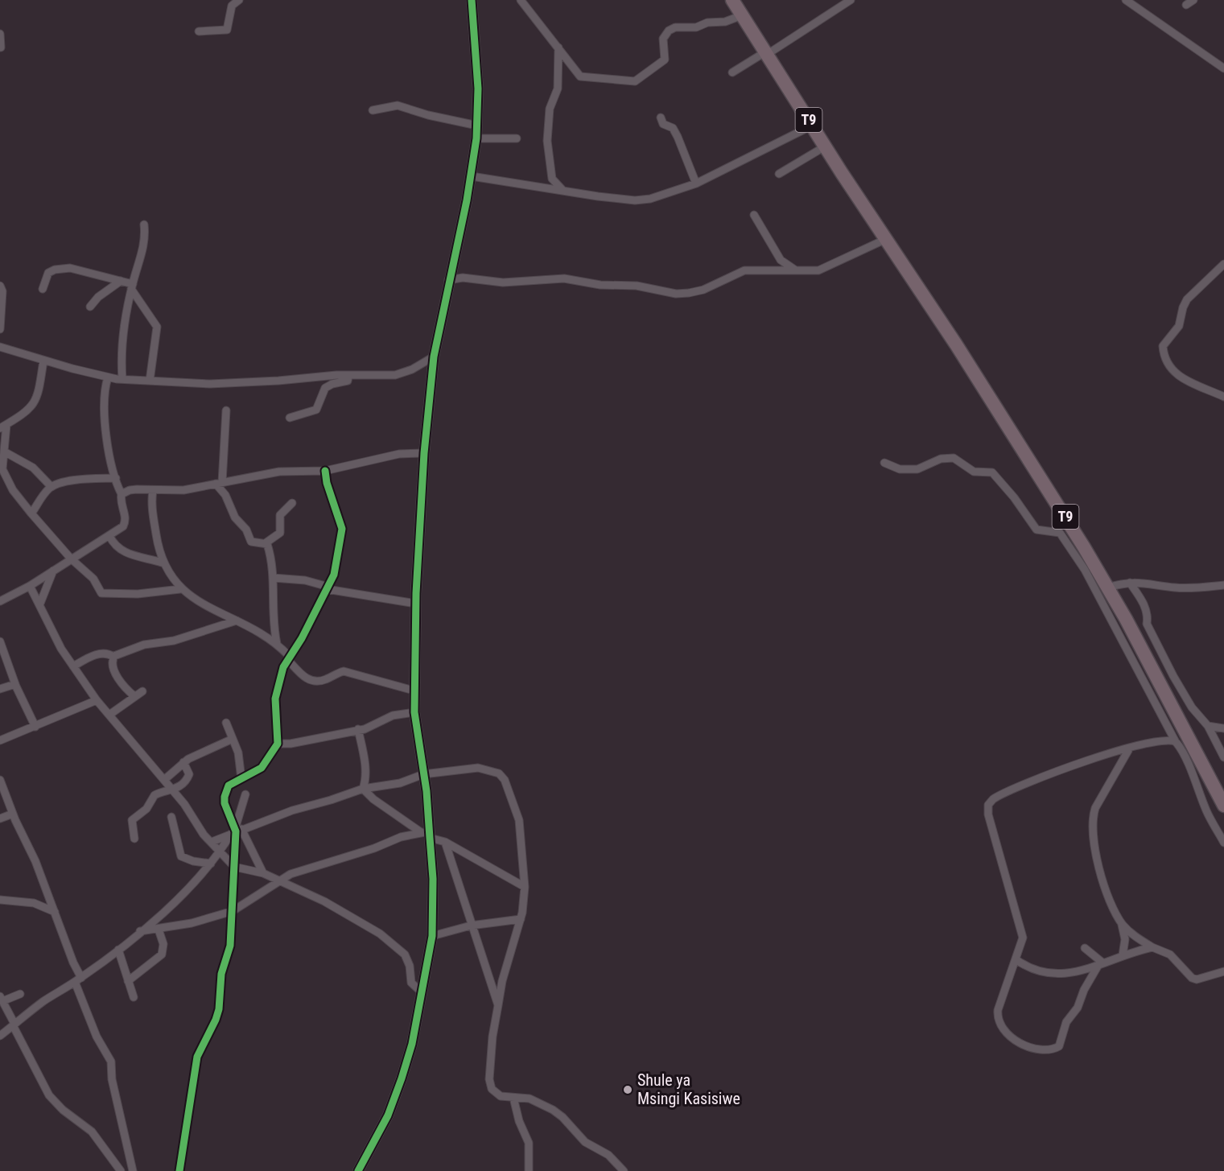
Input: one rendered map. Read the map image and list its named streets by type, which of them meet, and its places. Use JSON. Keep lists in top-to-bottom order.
{
  "streets": {
    "highway": ["T9"]
  },
  "places": ["Shule ya Msingi Kasisiwe"]
}
